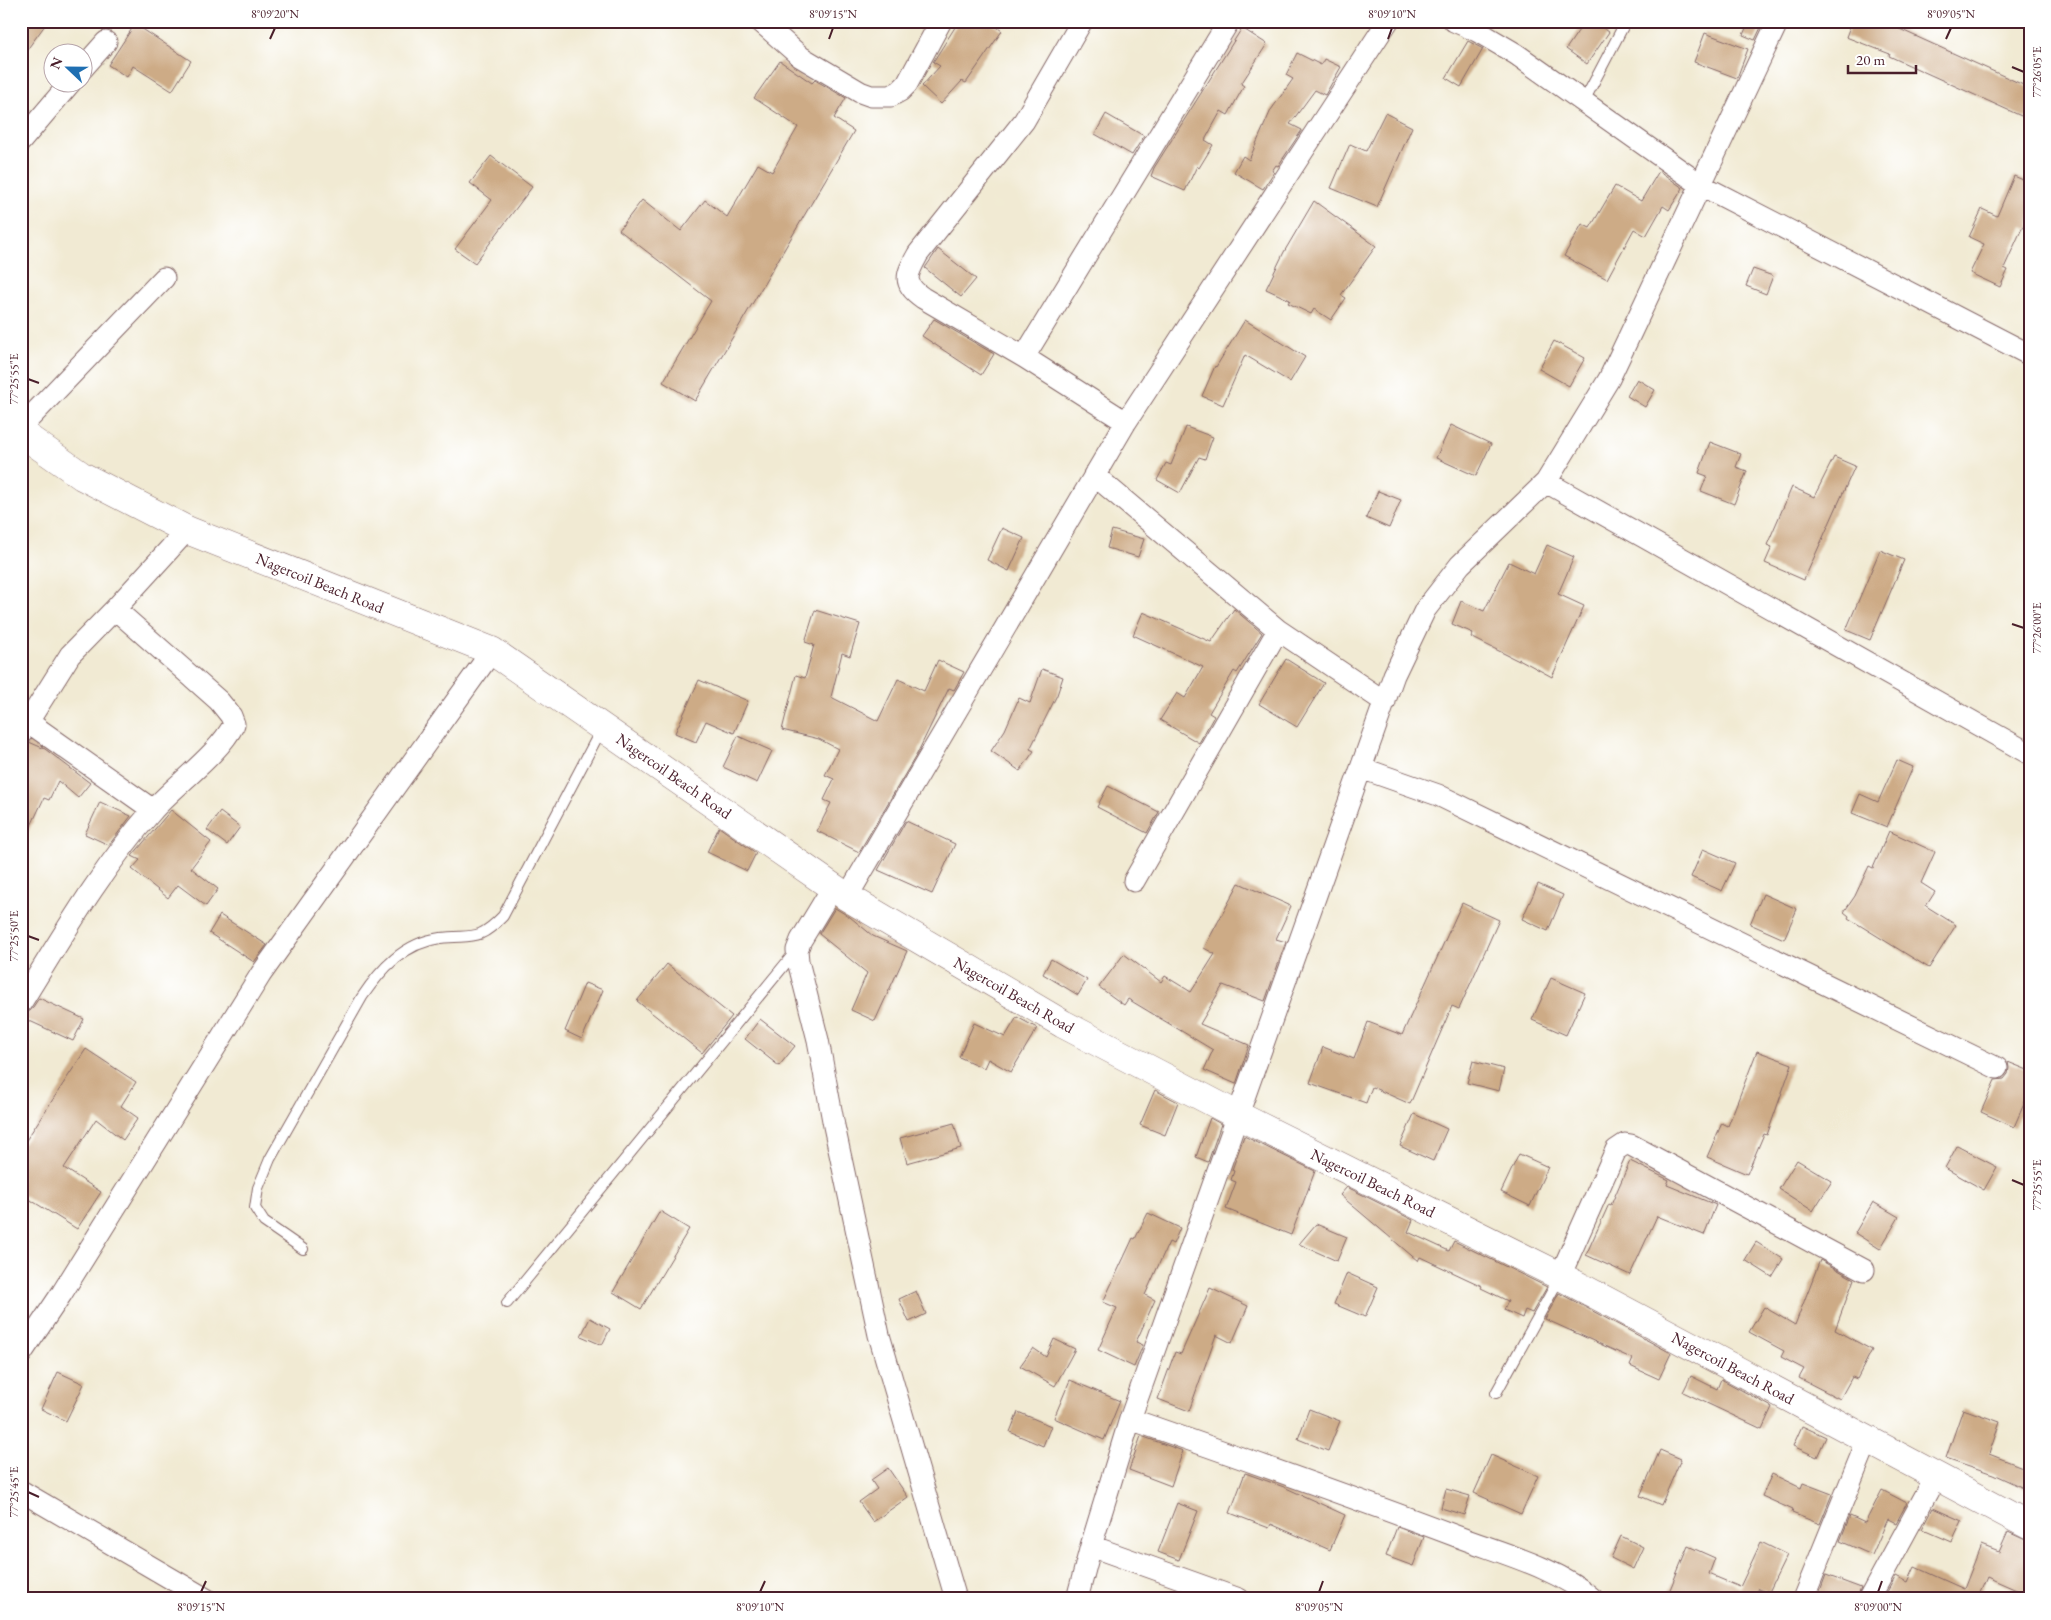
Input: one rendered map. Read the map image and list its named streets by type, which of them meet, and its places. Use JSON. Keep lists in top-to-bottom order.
{
  "streets": {
    "main road": ["Nagercoil Beach Road"]
  },
  "scale_bar": "20 m",
  "north": "left",
  "coordinates": [
    "8°09'20\"N",
    "8°09'15\"N",
    "8°09'10\"N",
    "8°09'05\"N",
    "77°26'05\"E",
    "77°25'55\"E",
    "77°26'00\"E",
    "77°25'50\"E",
    "77°25'45\"E",
    "8°09'00\"N"
  ]
}
